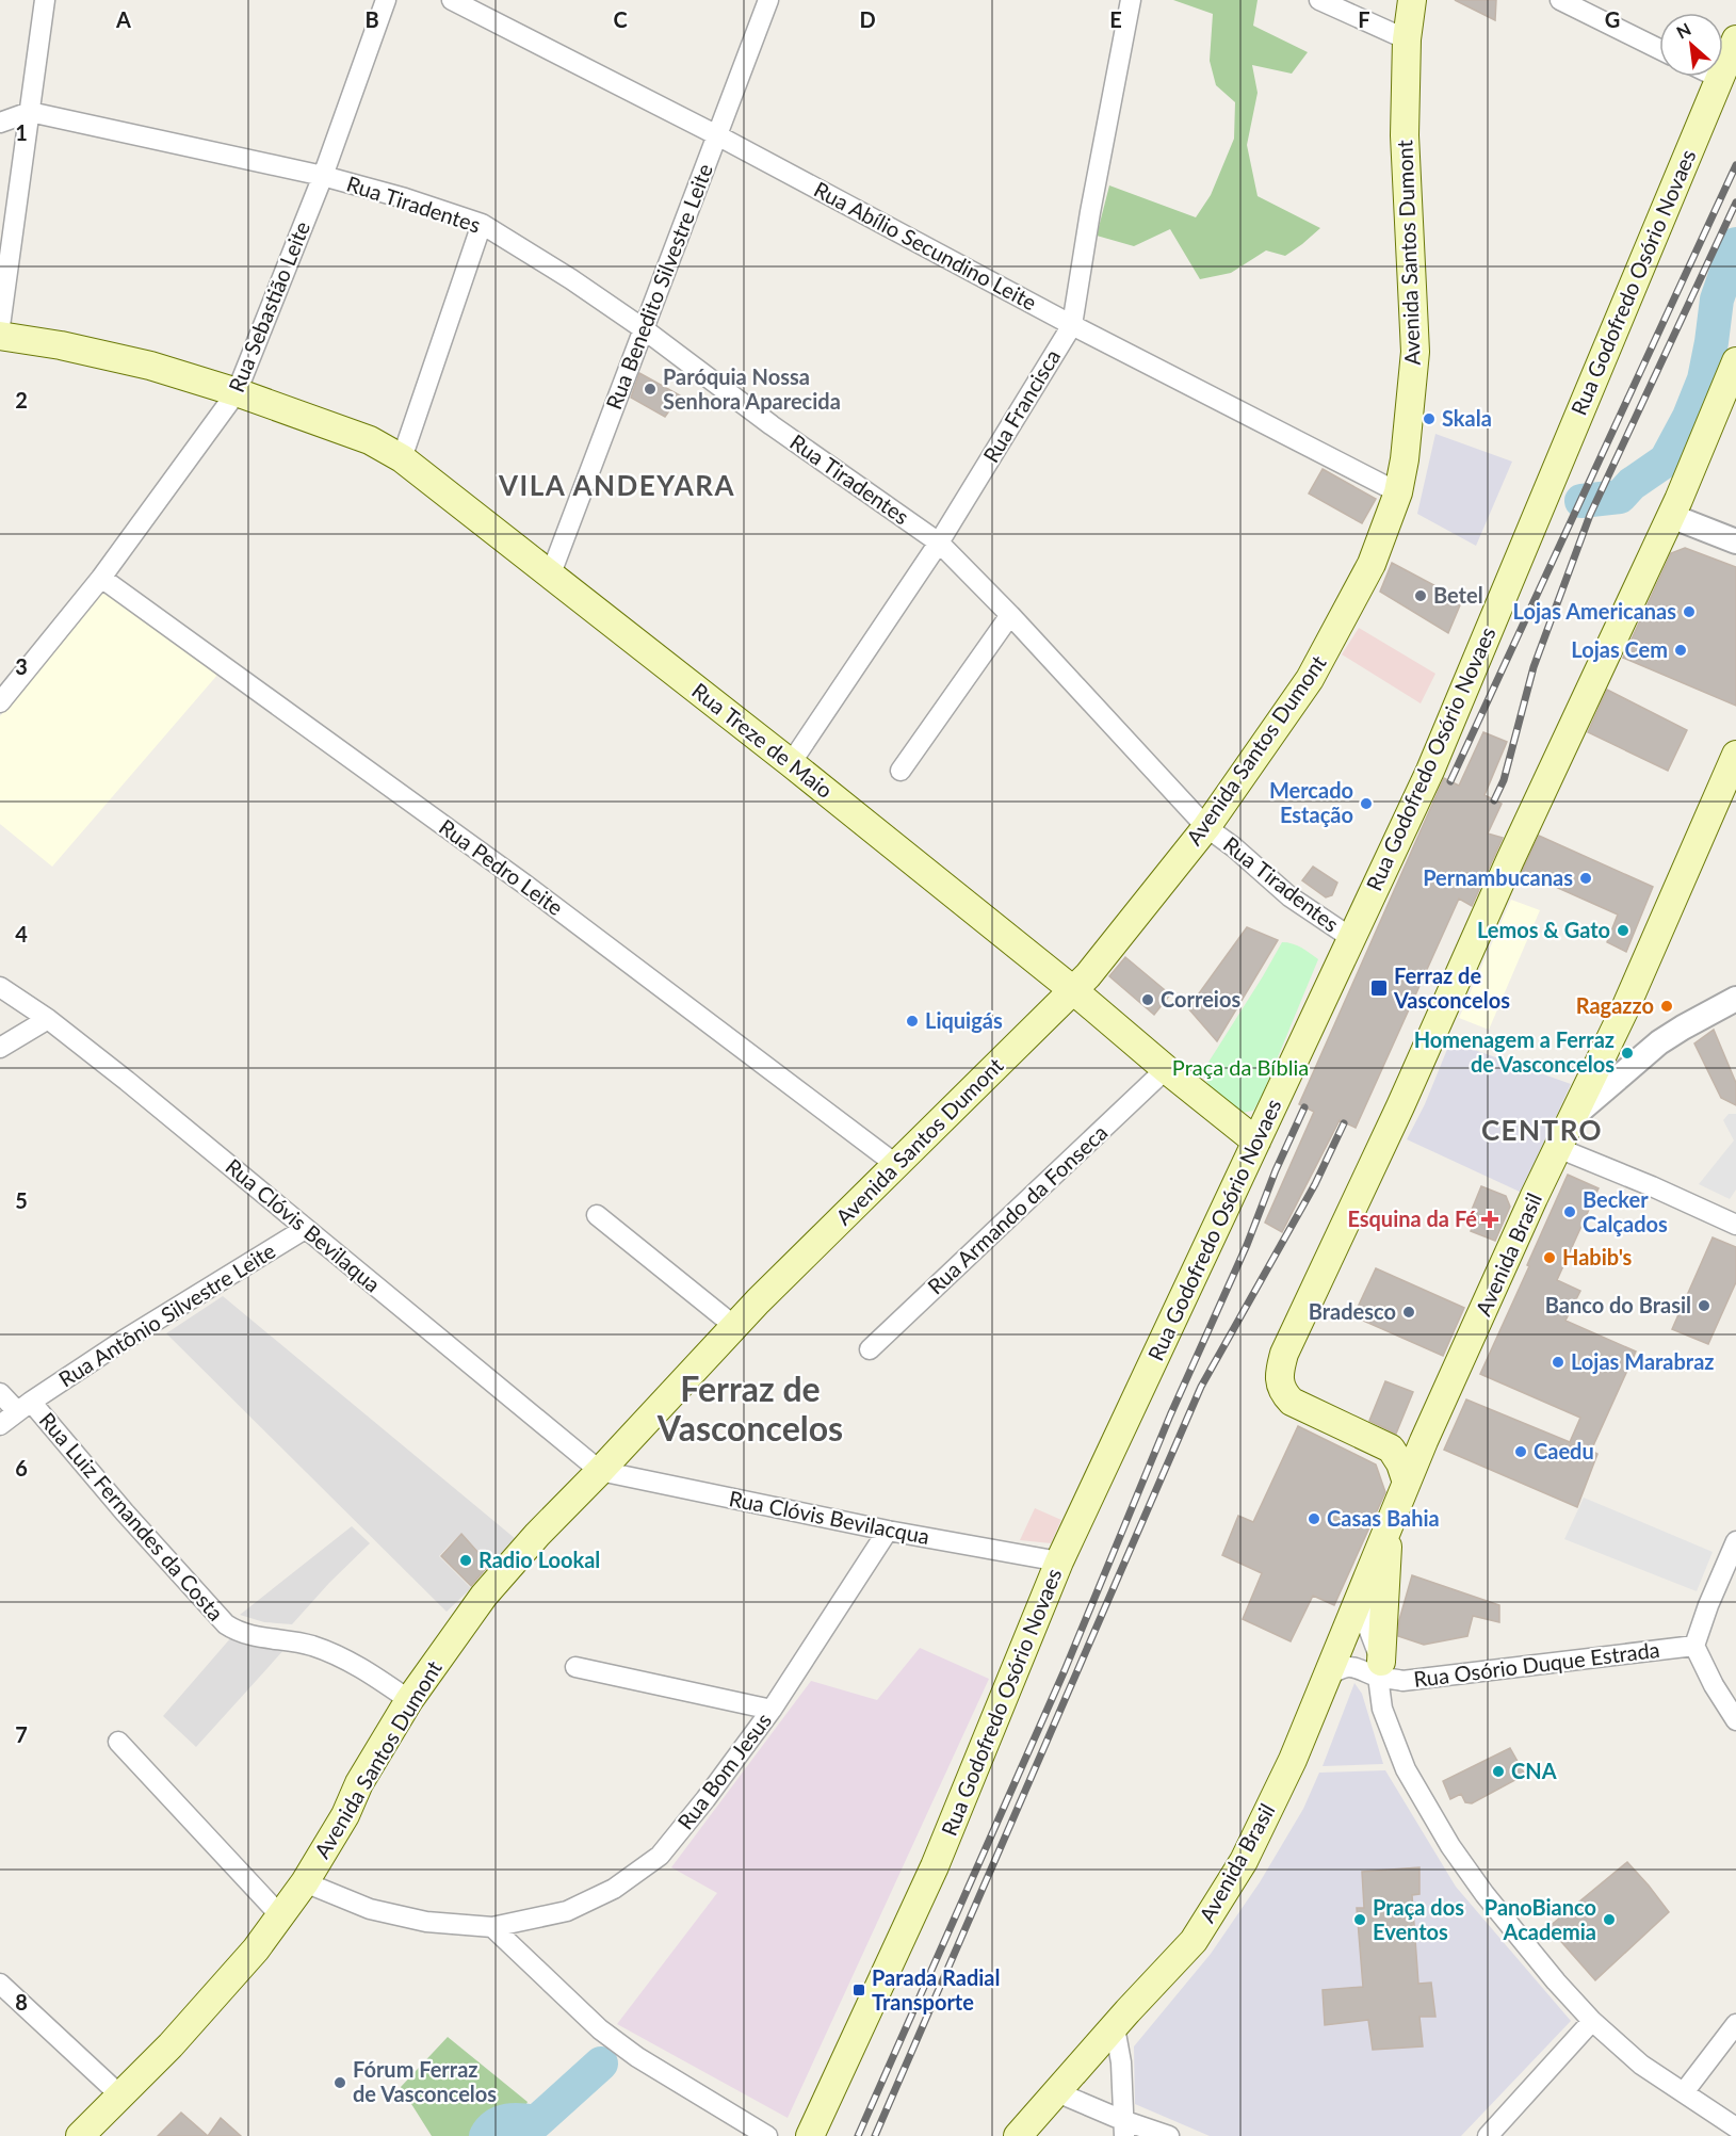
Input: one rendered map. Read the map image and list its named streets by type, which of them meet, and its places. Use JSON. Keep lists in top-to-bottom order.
{
  "streets": {
    "main road": [
      "Avenida Santos Dumont",
      "Rua Godofredo Osório Novaes",
      "Rua Treze de Maio",
      "Avenida Brasil"
    ],
    "street": [
      "Rua Tiradentes",
      "Rua Abílio Secundino Leite",
      "Rua Benedito Silvestre Leite",
      "Rua Sebastião Leite",
      "Rua Francisca",
      "Rua Pedro Leite",
      "Rua Armando da Fonseca",
      "Rua Clóvis Bevilaqua",
      "Rua Antônio Silvestre Leite",
      "Rua Luiz Fernandes da Costa",
      "Rua Clóvis Bevilacqua",
      "Rua Osório Duque Estrada",
      "Rua Bom Jesus"
    ]
  },
  "crossings": [
    ["Rua Tiradentes", "Avenida Santos Dumont"],
    ["Rua Tiradentes", "Rua Godofredo Osório Novaes"],
    ["Rua Tiradentes", "Rua Benedito Silvestre Leite"],
    ["Rua Tiradentes", "Rua Sebastião Leite"],
    ["Rua Tiradentes", "Rua Francisca"],
    ["Rua Abílio Secundino Leite", "Avenida Santos Dumont"],
    ["Rua Abílio Secundino Leite", "Rua Benedito Silvestre Leite"],
    ["Rua Abílio Secundino Leite", "Rua Francisca"],
    ["Avenida Santos Dumont", "Rua Treze de Maio"],
    ["Avenida Santos Dumont", "Rua Pedro Leite"],
    ["Avenida Santos Dumont", "Rua Clóvis Bevilaqua"],
    ["Avenida Santos Dumont", "Rua Luiz Fernandes da Costa"],
    ["Avenida Santos Dumont", "Rua Clóvis Bevilacqua"],
    ["Avenida Santos Dumont", "Rua Bom Jesus"],
    ["Rua Godofredo Osório Novaes", "Rua Treze de Maio"],
    ["Rua Godofredo Osório Novaes", "Rua Clóvis Bevilacqua"],
    ["Rua Benedito Silvestre Leite", "Rua Treze de Maio"],
    ["Rua Sebastião Leite", "Rua Treze de Maio"],
    ["Rua Sebastião Leite", "Rua Pedro Leite"],
    ["Rua Francisca", "Rua Treze de Maio"],
    ["Rua Treze de Maio", "Rua Armando da Fonseca"],
    ["Rua Clóvis Bevilaqua", "Rua Antônio Silvestre Leite"],
    ["Rua Clóvis Bevilaqua", "Rua Clóvis Bevilacqua"],
    ["Avenida Brasil", "Rua Osório Duque Estrada"],
    ["Rua Antônio Silvestre Leite", "Rua Luiz Fernandes da Costa"],
    ["Rua Clóvis Bevilacqua", "Rua Bom Jesus"]
  ],
  "districts": ["VILA ANDEYARA", "CENTRO", "Ferraz de Vasconcelos"],
  "parks": ["Praça da Bíblia"],
  "places": {
    "other": [
      "Paróquia Nossa Senhora Aparecida",
      "Skala",
      "Betel",
      "Lojas Americanas",
      "Lojas Cem",
      "Mercado Estação",
      "Pernambucanas",
      "Lemos & Gato",
      "Correios",
      "Ragazzo",
      "Liquigás",
      "Homenagem a Ferraz de Vasconcelos",
      "Becker Calçados",
      "Habib's",
      "Banco do Brasil",
      "Bradesco",
      "Lojas Marabraz",
      "Caedu",
      "Casas Bahia",
      "Radio Lookal",
      "CNA",
      "Praça dos Eventos",
      "PanoBianco Academia",
      "Fórum Ferraz de Vasconcelos"
    ],
    "transit": ["Ferraz de Vasconcelos", "Parada Radial Transporte"],
    "health": ["Esquina da Fé"]
  },
  "north": "top left",
  "grid": {
    "columns": [
      "A",
      "B",
      "C",
      "D",
      "E",
      "F",
      "G"
    ],
    "rows": [
      "1",
      "2",
      "3",
      "4",
      "5",
      "6",
      "7",
      "8"
    ]
  }
}
